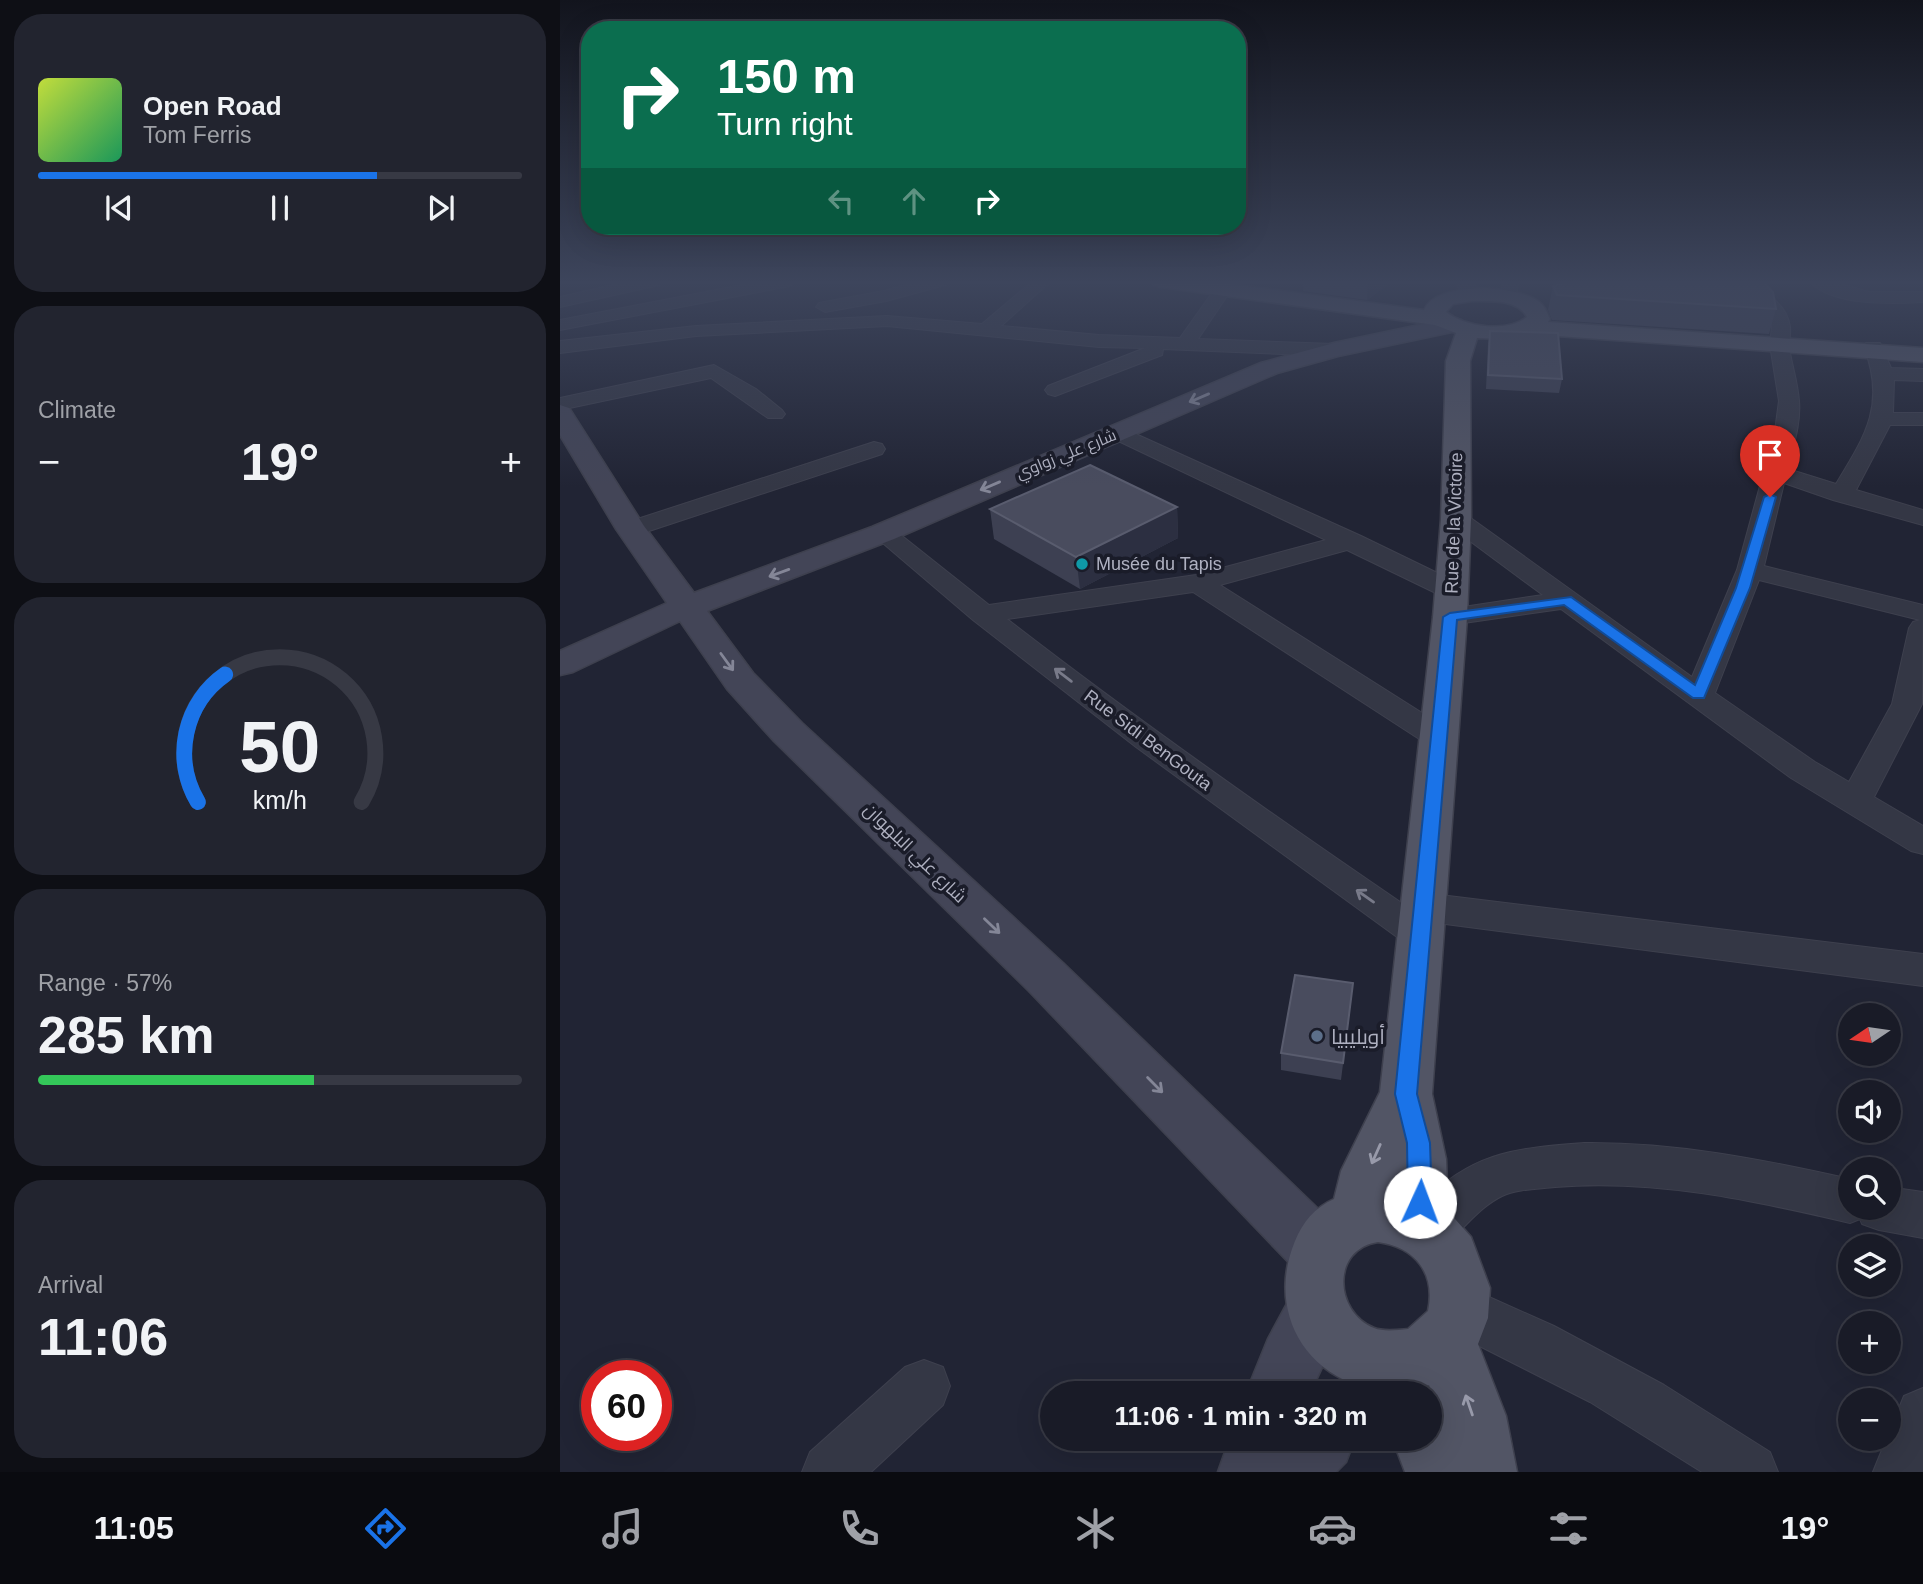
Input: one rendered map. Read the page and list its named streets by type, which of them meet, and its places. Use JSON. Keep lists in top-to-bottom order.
{
  "streets": {
    "main road": ["Rue de la Victoire"],
    "street": ["شارع علي زواوي", "Rue Sidi BenGouta", "شارع علي البلهوان"]
  },
  "crossings": [
    ["شارع علي زواوي", "Rue Sidi BenGouta"],
    ["شارع علي زواوي", "شارع علي البلهوان"],
    ["Rue de la Victoire", "Rue Sidi BenGouta"],
    ["Rue de la Victoire", "شارع علي البلهوان"]
  ],
  "one_way": ["شارع علي البلهوان"],
  "places": ["Musée du Tapis", "أويليبيا"],
  "north": "left",
  "page": {
    "turn": ["150 m", "Turn right"],
    "song": ["Open Road", "Tom Ferris"],
    "tile": [
      "Climate",
      ["Range · 57%", "285 km"],
      ["Arrival", "11:06"]
    ],
    "heat": ["−", "19°", "+"],
    "map_buttons": ["+", "−"],
    "limit": "60",
    "trip": "11:06 · 1 min · 320 m",
    "tabs": ["11:05", "19°"],
    "gauge": ["50", "km/h"]
  }
}
